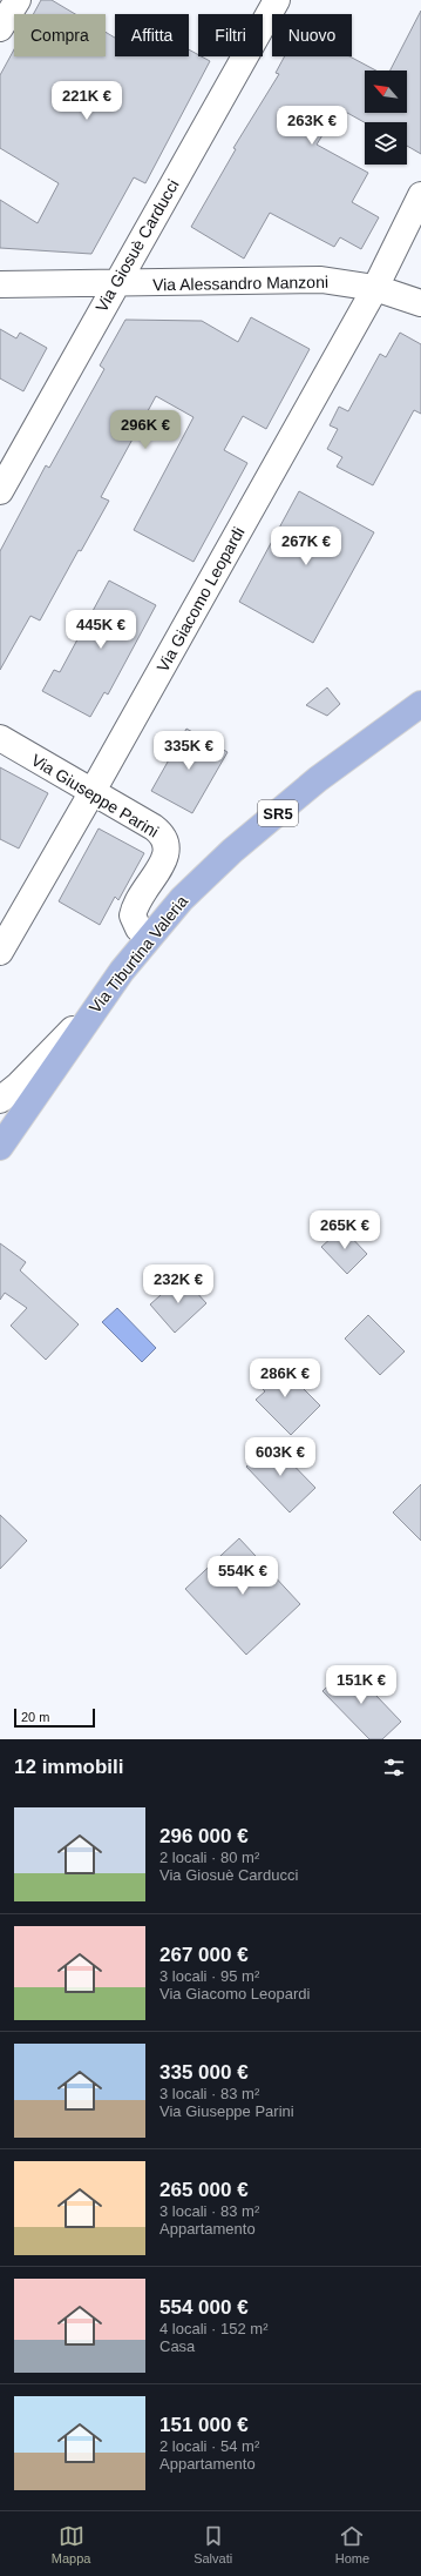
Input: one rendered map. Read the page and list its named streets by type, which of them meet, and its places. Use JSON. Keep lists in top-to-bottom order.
{
  "streets": {
    "main road": ["SR5", "Via Tiburtina Valeria"],
    "street": [
      "Via Giosuè Carducci",
      "Via Alessandro Manzoni",
      "Via Giacomo Leopardi",
      "Via Giuseppe Parini"
    ]
  },
  "crossings": [
    ["Via Giosuè Carducci", "Via Alessandro Manzoni"],
    ["Via Alessandro Manzoni", "Via Giacomo Leopardi"],
    ["Via Giacomo Leopardi", "Via Giuseppe Parini"],
    ["Via Giuseppe Parini", "Via Tiburtina Valeria"]
  ],
  "scale_bar": "20 m",
  "north": "top left",
  "page": {
    "chip": [
      "Compra",
      "Affitta",
      "Filtri",
      "Nuovo"
    ],
    "price": [
      "221K €",
      "263K €",
      "296K €",
      "267K €",
      "445K €",
      "335K €",
      "265K €",
      "232K €",
      "286K €",
      "603K €",
      "554K €",
      "151K €"
    ],
    "scale": "20 m",
    "heading": "12 immobili",
    "list": [
      {
        "name": "296 000 €",
        "note": "2 locali · 80 m² · Via Giosuè Carducci"
      },
      {
        "name": "267 000 €",
        "note": "3 locali · 95 m² · Via Giacomo Leopardi"
      },
      {
        "name": "335 000 €",
        "note": "3 locali · 83 m² · Via Giuseppe Parini"
      },
      {
        "name": "265 000 €",
        "note": "3 locali · 83 m² · Appartamento"
      },
      {
        "name": "554 000 €",
        "note": "4 locali · 152 m² · Casa"
      },
      {
        "name": "151 000 €",
        "note": "2 locali · 54 m² · Appartamento"
      }
    ],
    "tabs": ["Mappa", "Salvati", "Home"]
  }
}
